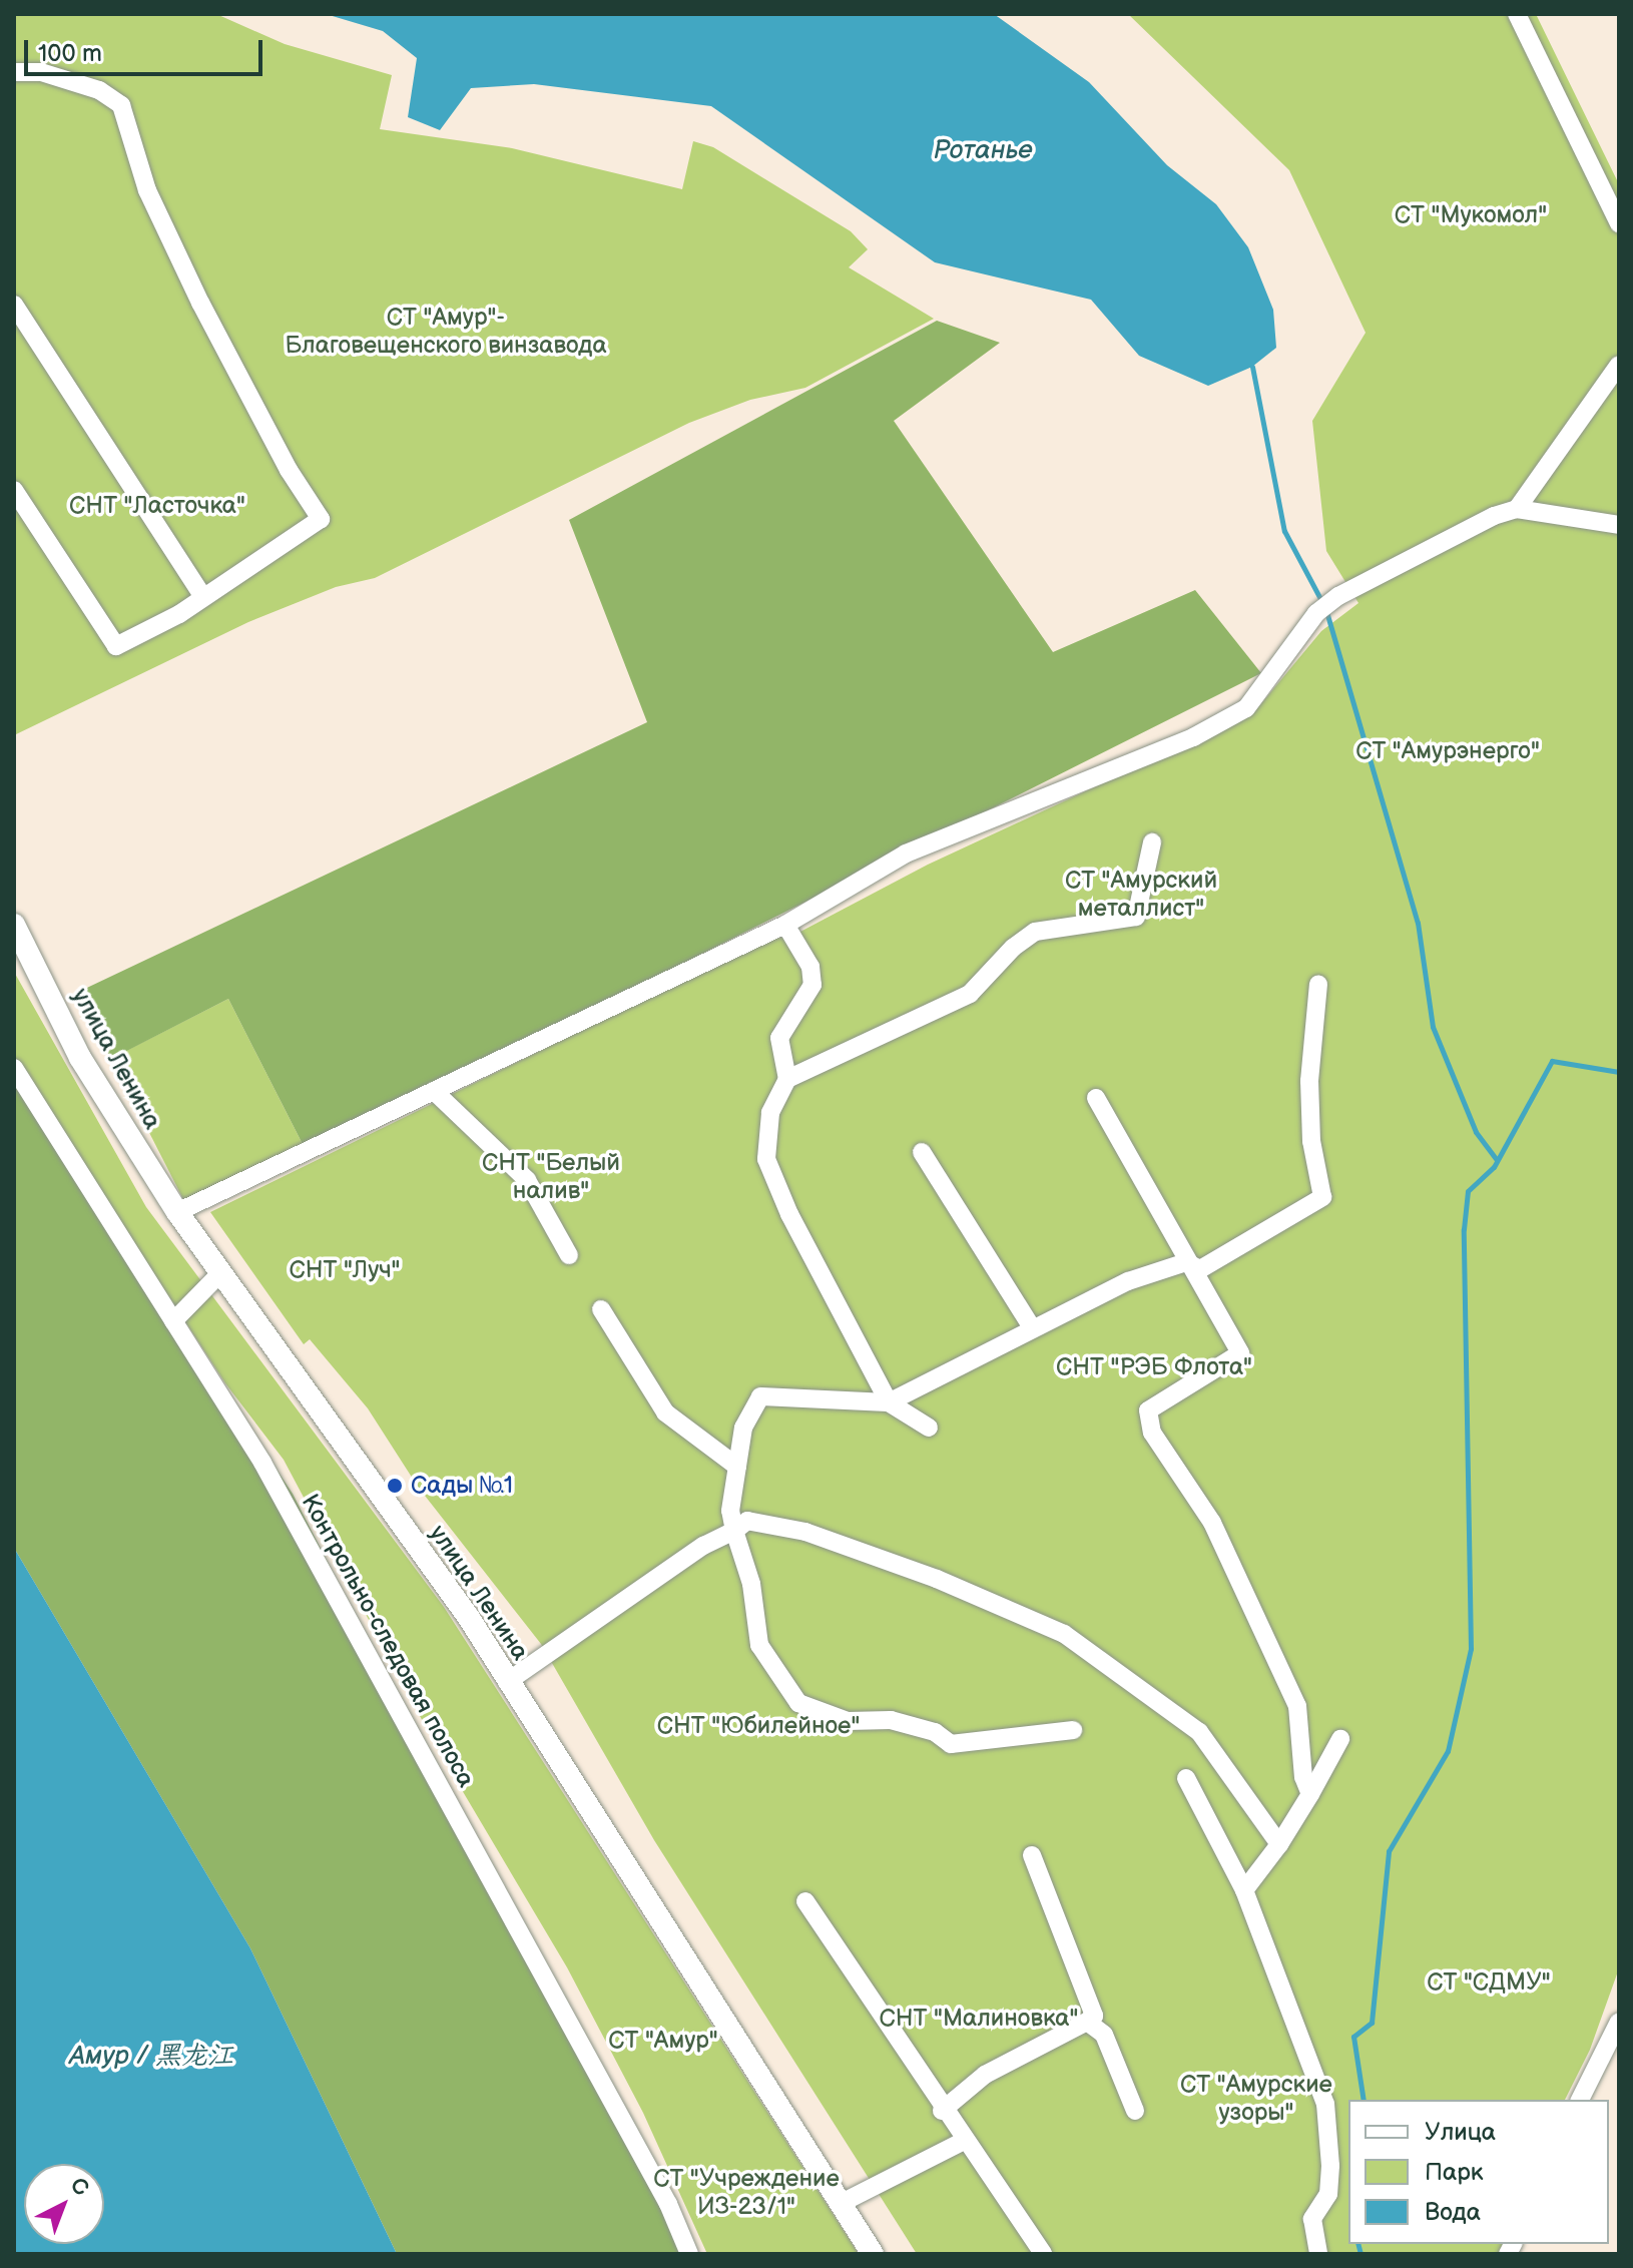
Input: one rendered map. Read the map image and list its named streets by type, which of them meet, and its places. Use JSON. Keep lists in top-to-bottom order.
{
  "streets": {
    "street": ["улица Ленина", "Контрольно-следовая полоса"]
  },
  "water": ["Ротанье", "Амур / 黑龙江"],
  "parks": [
    "СТ \"Мукомол\"",
    "СТ \"Амур\"- Благовещенского винзавода",
    "СНТ \"Ласточка\"",
    "СТ \"Амурэнерго\"",
    "СТ \"Амурский металлист\"",
    "СНТ \"Белый налив\"",
    "СНТ \"Луч\"",
    "СНТ \"РЭБ Флота\"",
    "СНТ \"Юбилейное\"",
    "СТ \"СДМУ\"",
    "СНТ \"Малиновка\"",
    "СТ \"Амур\"",
    "СТ \"Амурские узоры\"",
    "СТ \"Учреждение ИЗ-23/1\""
  ],
  "places": ["Сады №1"],
  "legend": ["Улица", "Парк", "Вода"],
  "scale_bar": "100 m",
  "north": "top right"
}
